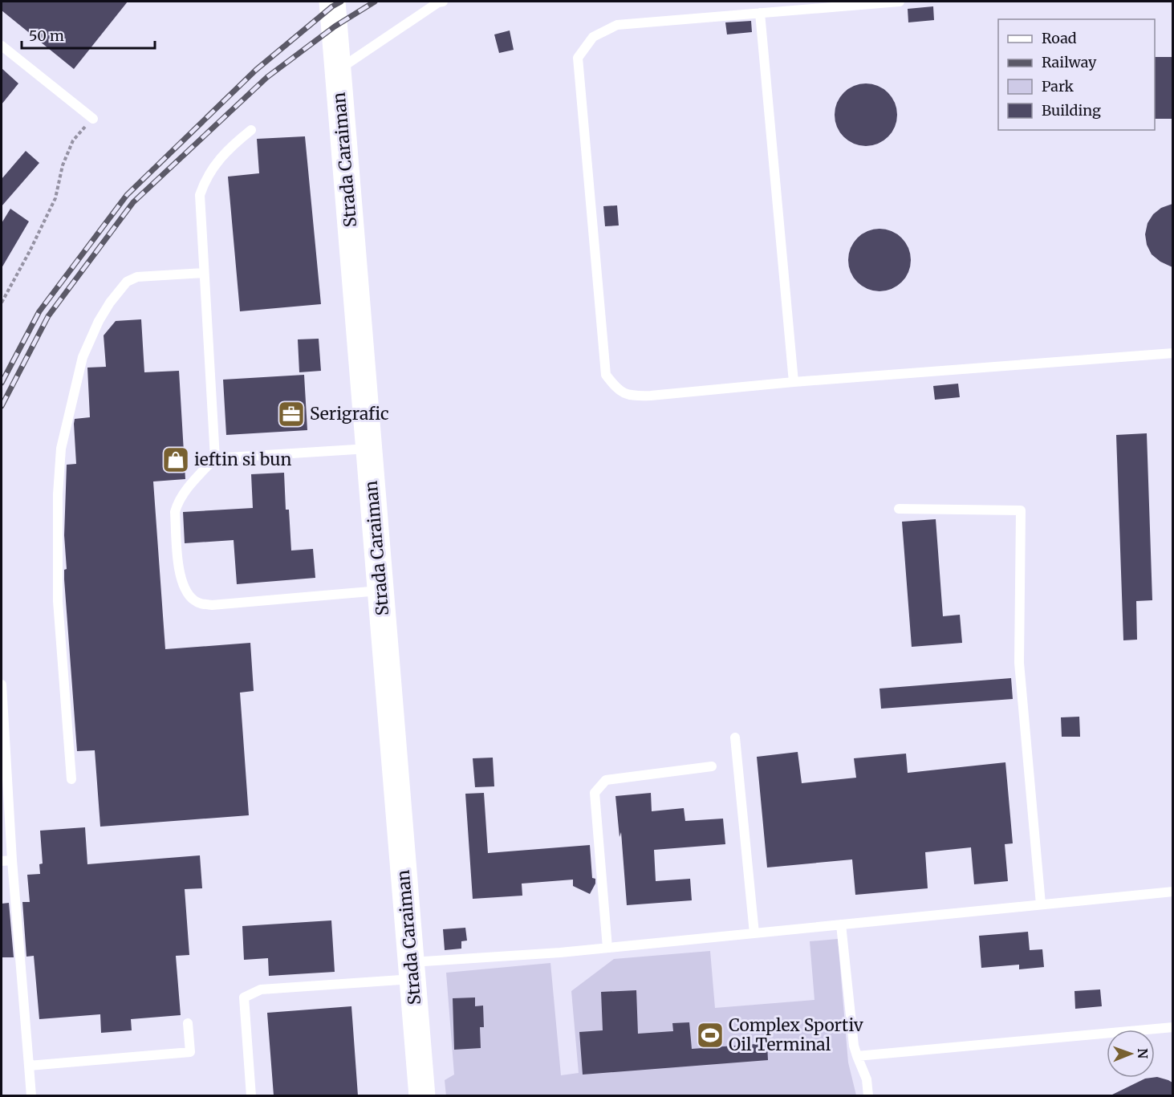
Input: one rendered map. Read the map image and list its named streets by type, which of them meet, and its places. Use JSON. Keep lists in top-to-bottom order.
{
  "streets": {
    "street": ["Strada Caraiman"]
  },
  "places": {
    "office": ["Serigrafic"],
    "shop": ["ieftin si bun"],
    "sports": ["Complex Sportiv Oil Terminal"]
  },
  "legend": [
    "Road",
    "Railway",
    "Park",
    "Building"
  ],
  "scale_bar": "50 m",
  "north": "right"
}
